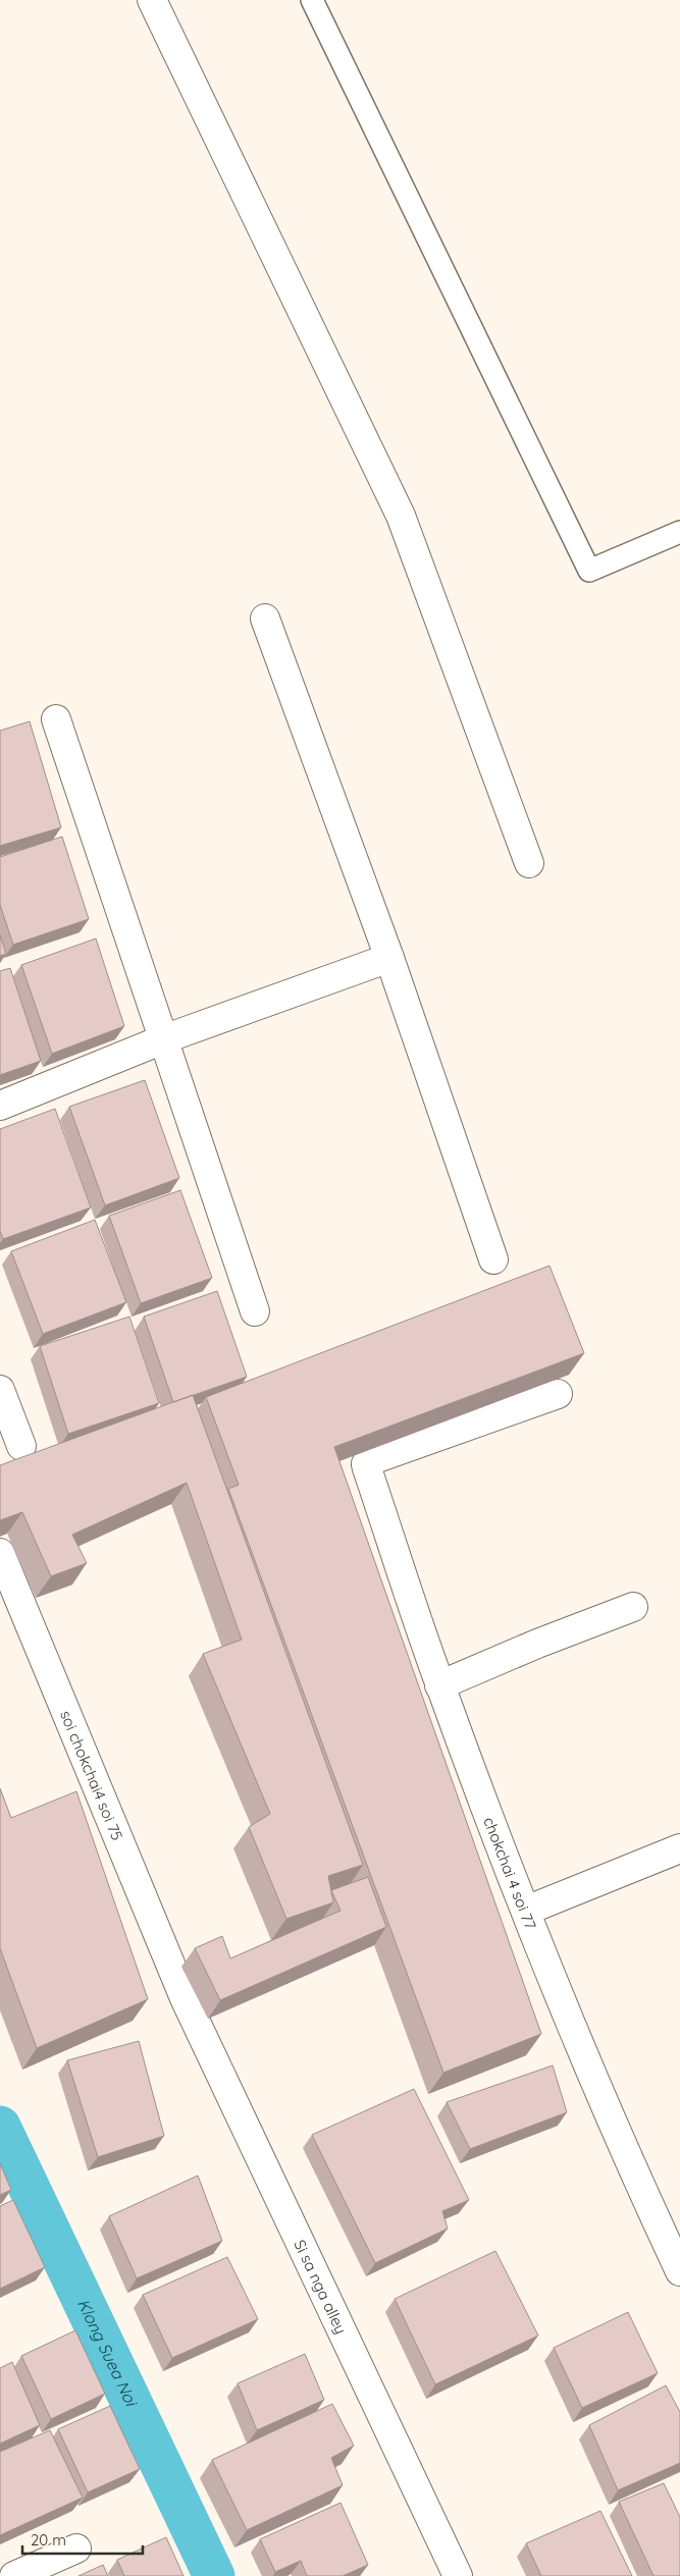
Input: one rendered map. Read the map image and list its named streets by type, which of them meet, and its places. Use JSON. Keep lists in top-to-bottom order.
{
  "streets": {
    "street": ["soi chokchai4 soi 75", "chokchai 4 soi 77", "Si sa nga alley"]
  },
  "crossings": [
    ["soi chokchai4 soi 75", "Si sa nga alley"]
  ],
  "water": ["Klong Suea Noi"],
  "scale_bar": "20 m"
}
